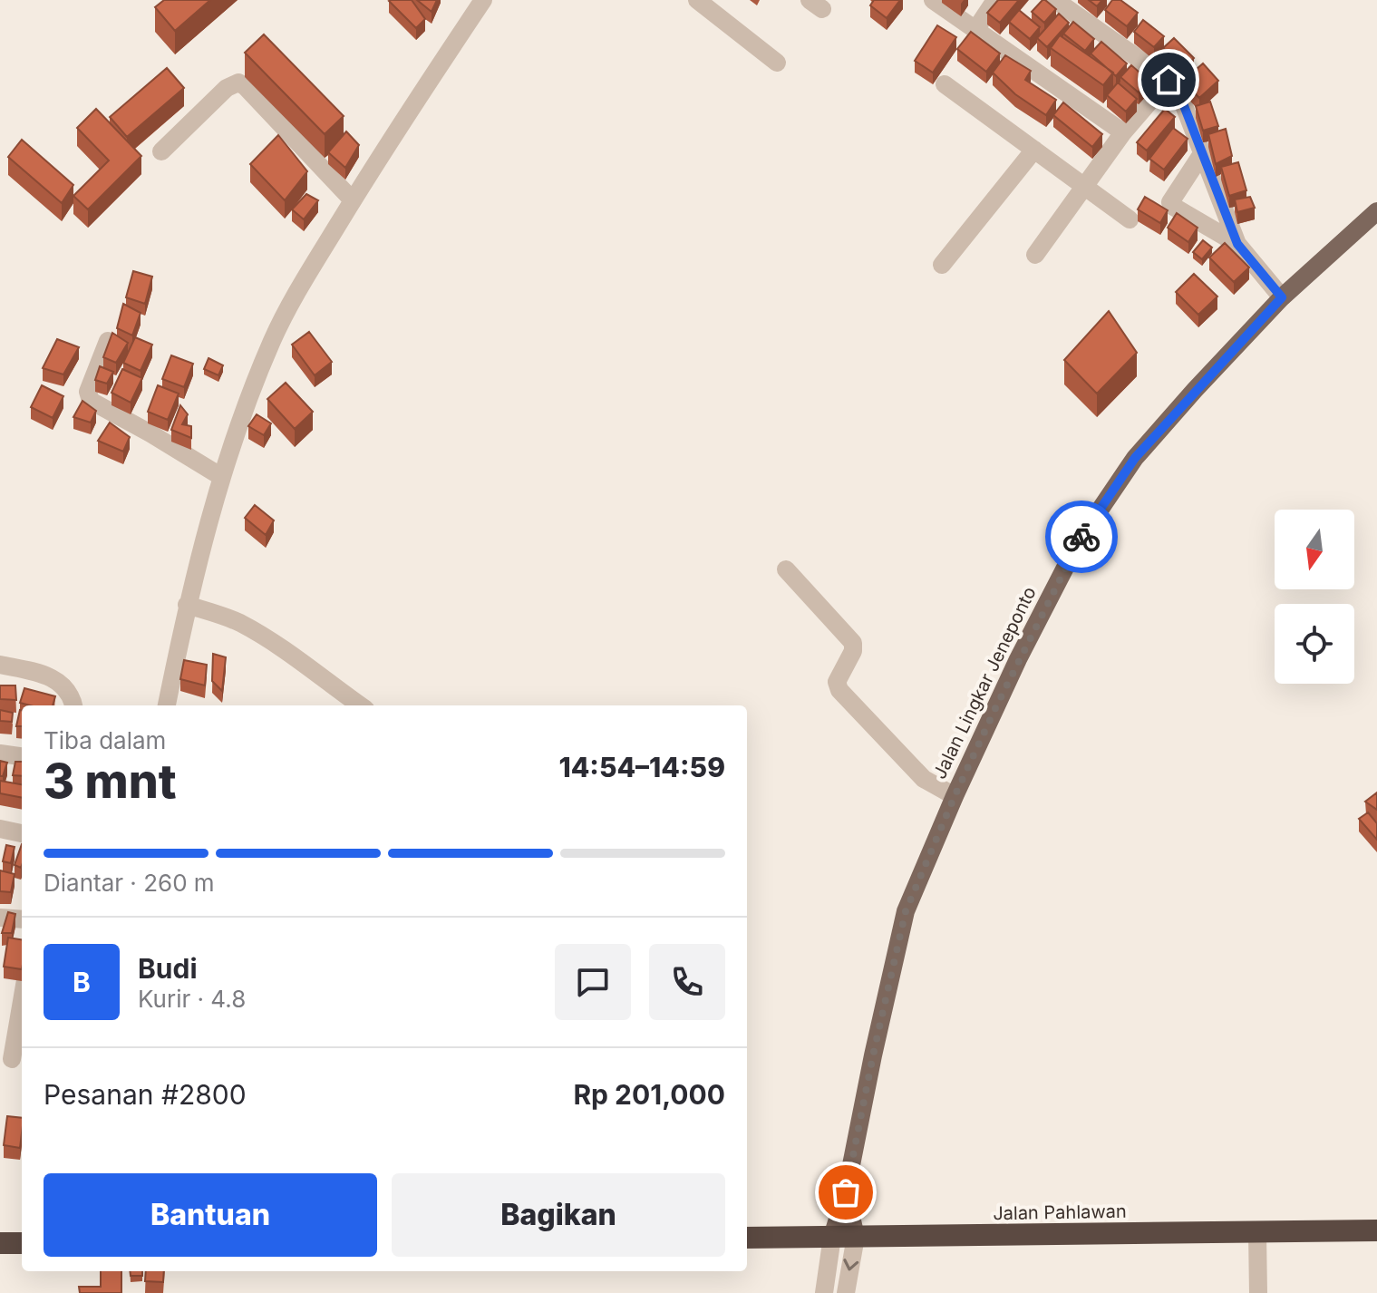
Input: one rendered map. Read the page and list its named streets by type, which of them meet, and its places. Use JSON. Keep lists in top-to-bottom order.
{
  "streets": {
    "highway": ["Jalan Pahlawan"],
    "main road": ["Jalan Lingkar Jeneponto"]
  },
  "crossings": [
    ["Jalan Lingkar Jeneponto", "Jalan Pahlawan"]
  ],
  "north": "bottom",
  "page": {
    "heading": ["3 mnt", "Tiba dalam", "14:54–14:59"],
    "panel": [
      "Budi",
      "Kurir · 4.8",
      "Pesanan #2800",
      "Rp 201,000"
    ],
    "bar": "Diantar · 260 m",
    "round": "B",
    "buttons": ["Bantuan", "Bagikan"]
  }
}
